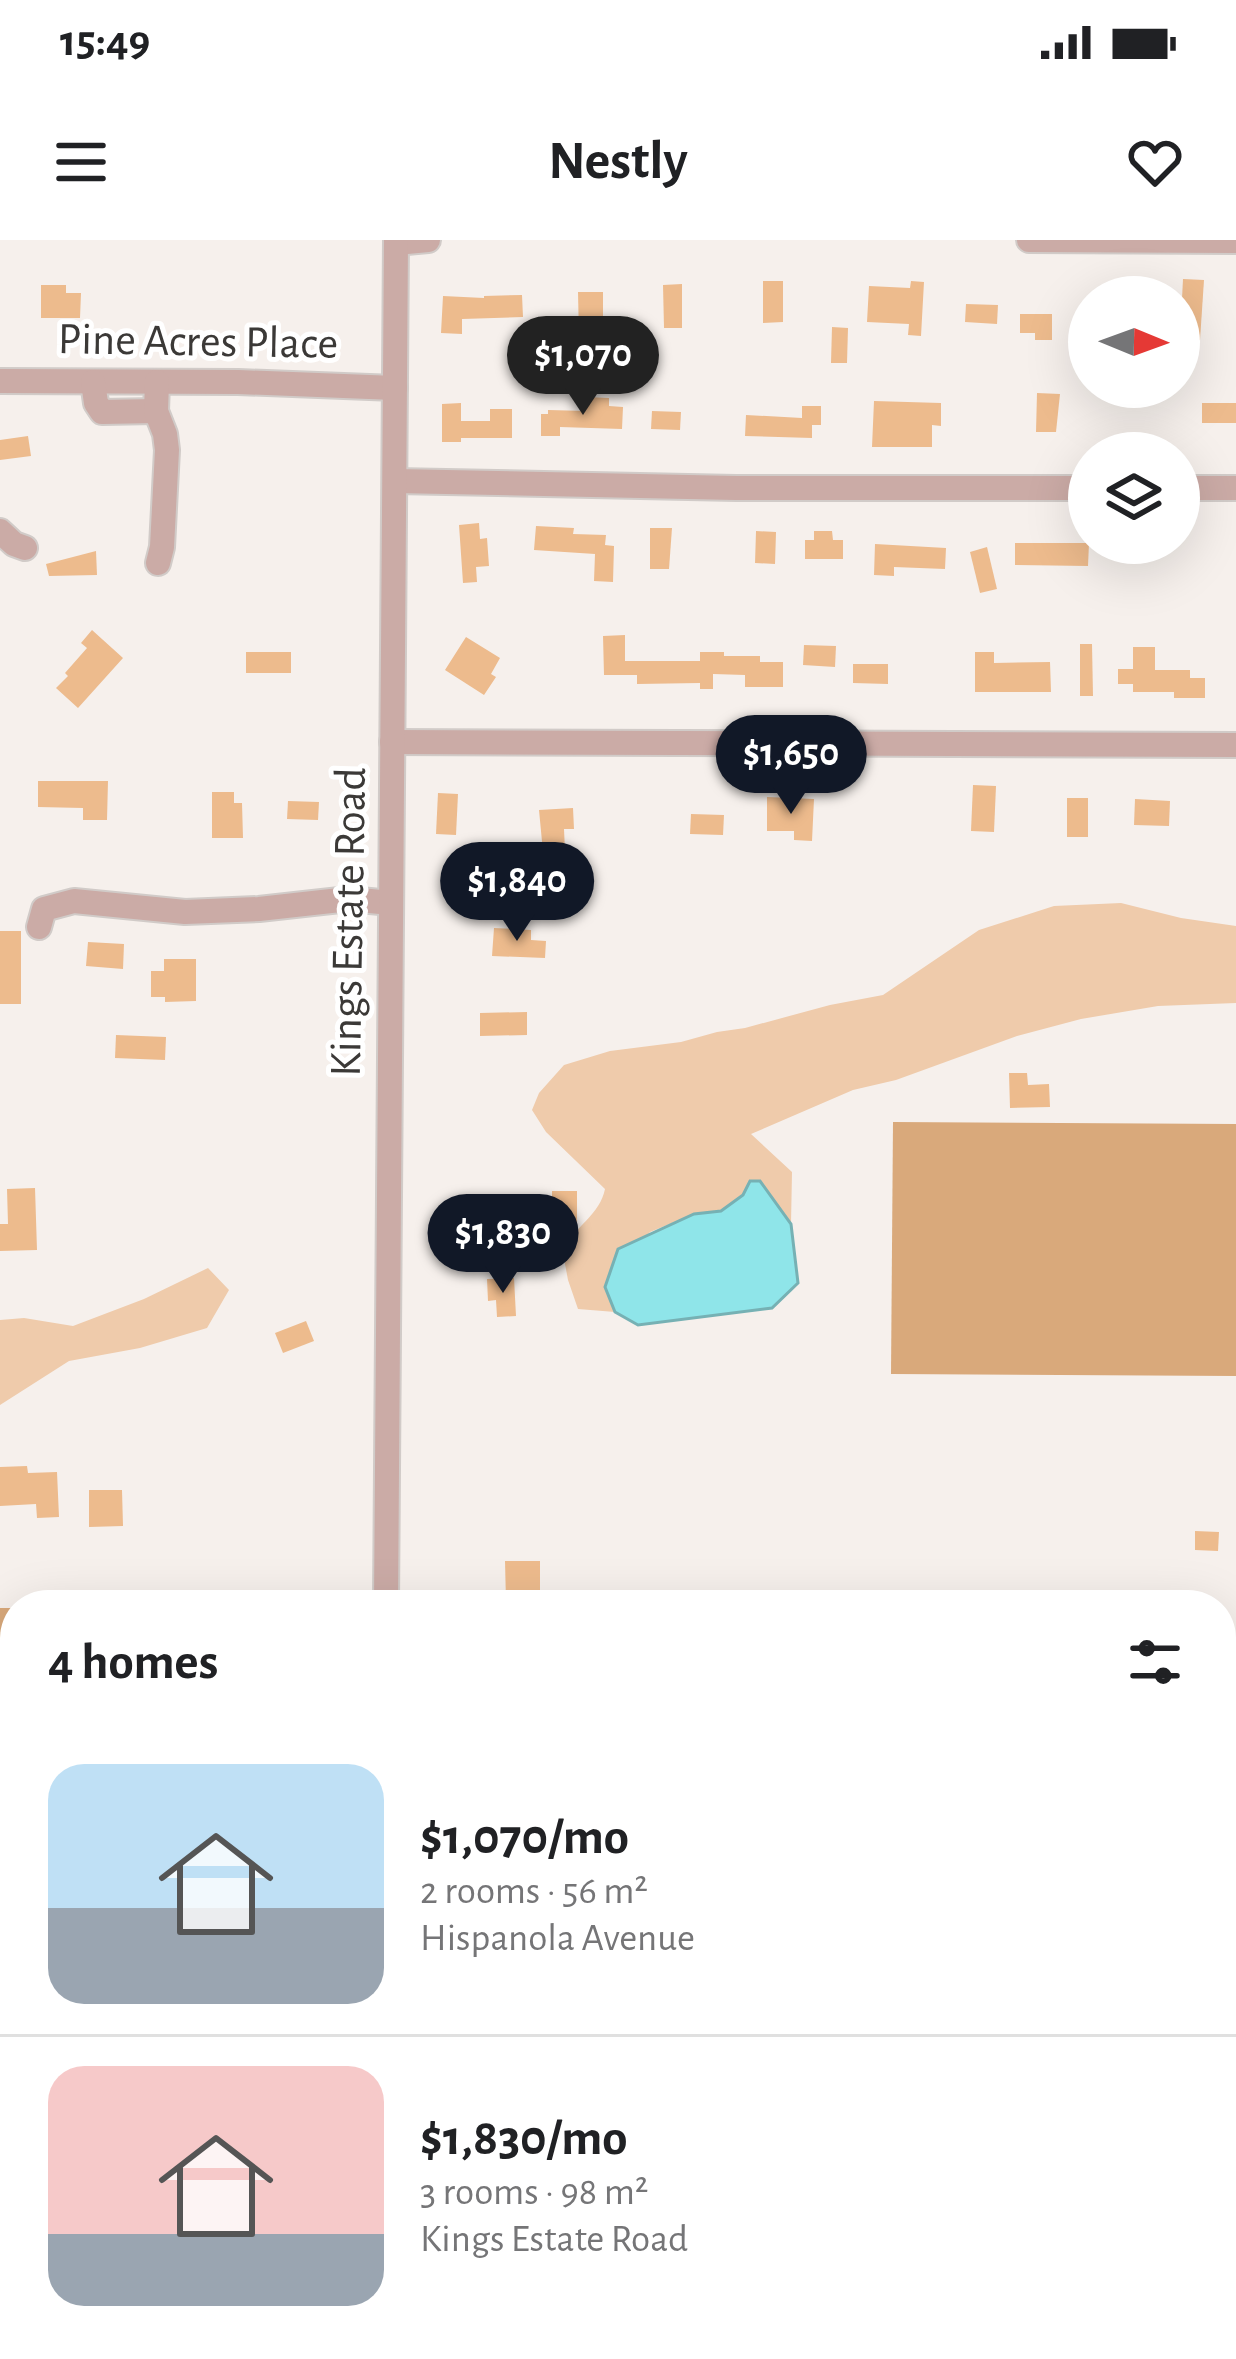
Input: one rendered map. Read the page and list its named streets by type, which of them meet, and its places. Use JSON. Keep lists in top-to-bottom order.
{
  "streets": {
    "street": ["Pine Acres Place", "Kings Estate Road"]
  },
  "crossings": [
    ["Pine Acres Place", "Kings Estate Road"]
  ],
  "north": "right",
  "page": {
    "status": "15:49",
    "header": "Nestly",
    "price": [
      "$1,070",
      "$1,650",
      "$1,840",
      "$1,830"
    ],
    "heading": "4 homes",
    "list": [
      {
        "name": "$1,070/mo",
        "note": "2 rooms · 56 m² · Hispanola Avenue"
      },
      {
        "name": "$1,830/mo",
        "note": "3 rooms · 98 m² · Kings Estate Road"
      }
    ]
  }
}
